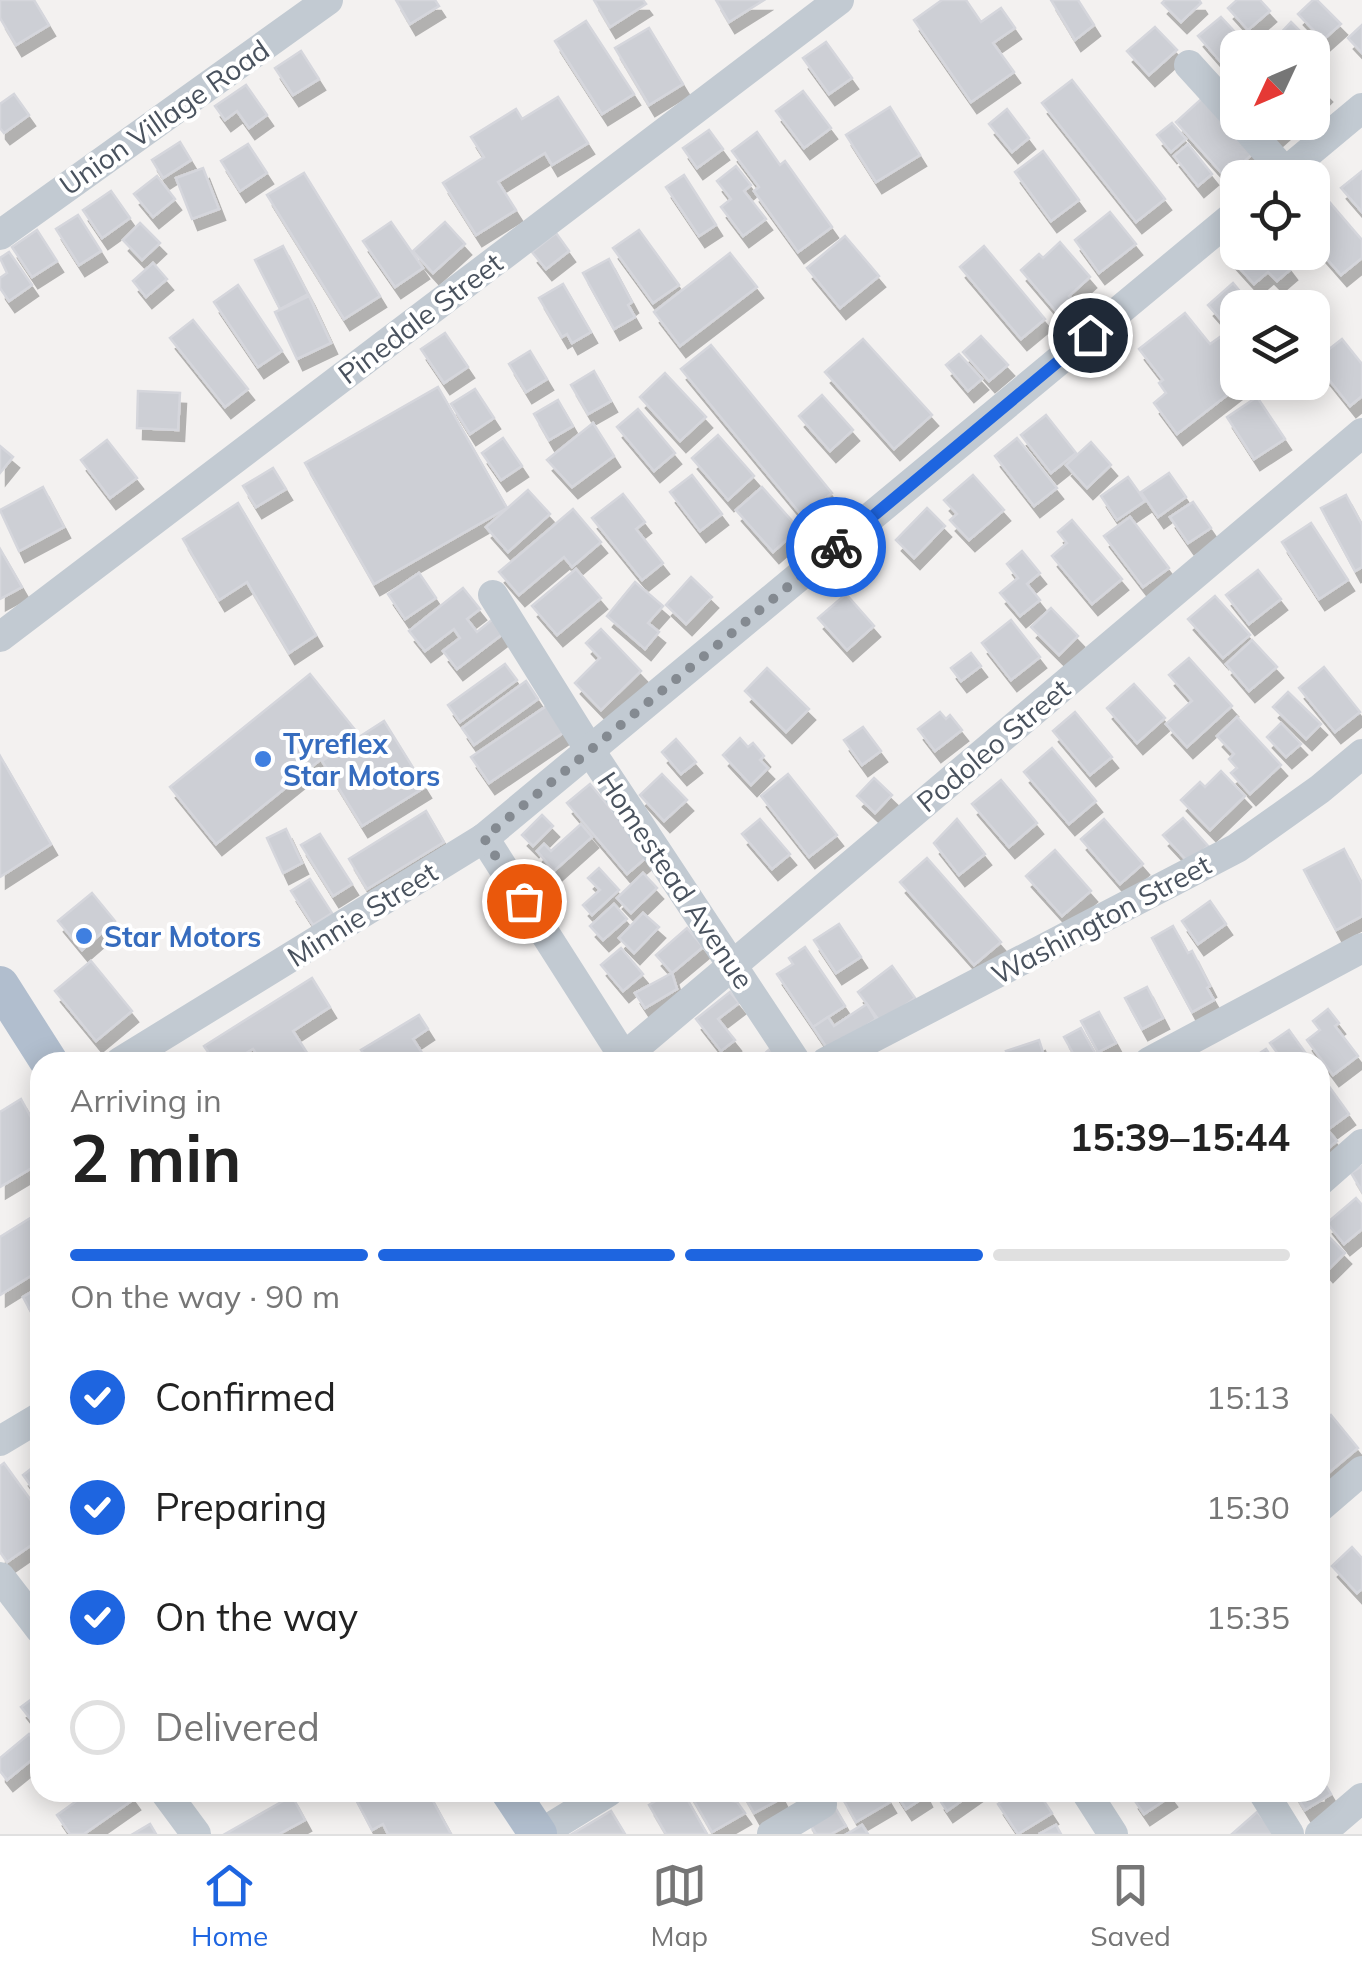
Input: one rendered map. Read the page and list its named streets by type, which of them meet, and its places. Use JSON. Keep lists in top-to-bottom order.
{
  "streets": {
    "street": [
      "Union Village Road",
      "Pinedale Street",
      "Podoleo Street",
      "Homestead Avenue",
      "Minnie Street",
      "Washington Street"
    ]
  },
  "crossings": [
    ["Podoleo Street", "Homestead Avenue"],
    ["Homestead Avenue", "Minnie Street"]
  ],
  "places": ["Tyreflex Star Motors", "Star Motors"],
  "north": "bottom left",
  "page": {
    "heading": ["2 min", "Arriving in", "15:39–15:44"],
    "bar": "On the way · 90 m",
    "list": [
      ["Confirmed", "15:13"],
      ["Preparing", "15:30"],
      ["On the way", "15:35"],
      "Delivered"
    ],
    "tabs": ["Home", "Map", "Saved"]
  }
}
